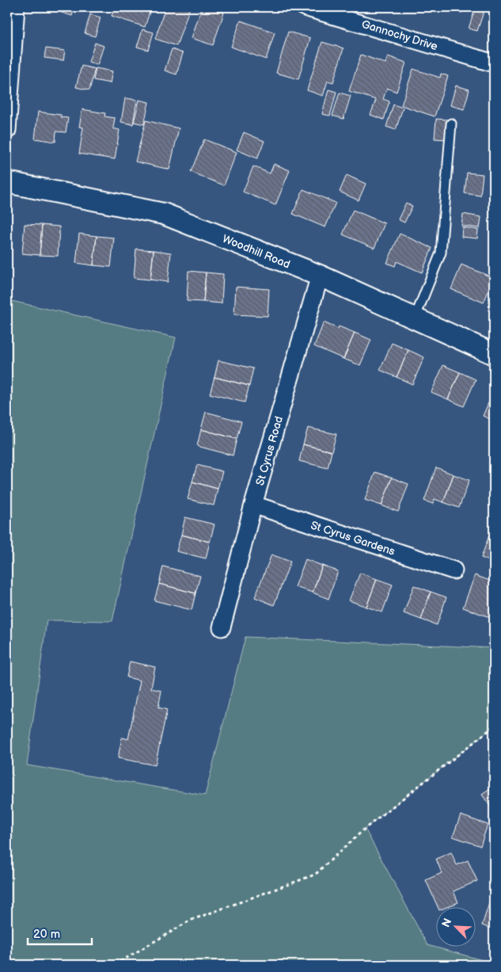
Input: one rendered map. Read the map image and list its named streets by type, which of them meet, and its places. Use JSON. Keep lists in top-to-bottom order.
{
  "streets": {
    "street": [
      "Gannochy Drive",
      "Woodhill Road",
      "St Cyrus Road",
      "St Cyrus Gardens"
    ]
  },
  "crossings": [
    ["Woodhill Road", "St Cyrus Road"],
    ["St Cyrus Road", "St Cyrus Gardens"]
  ],
  "scale_bar": "20 m",
  "north": "top left"
}
